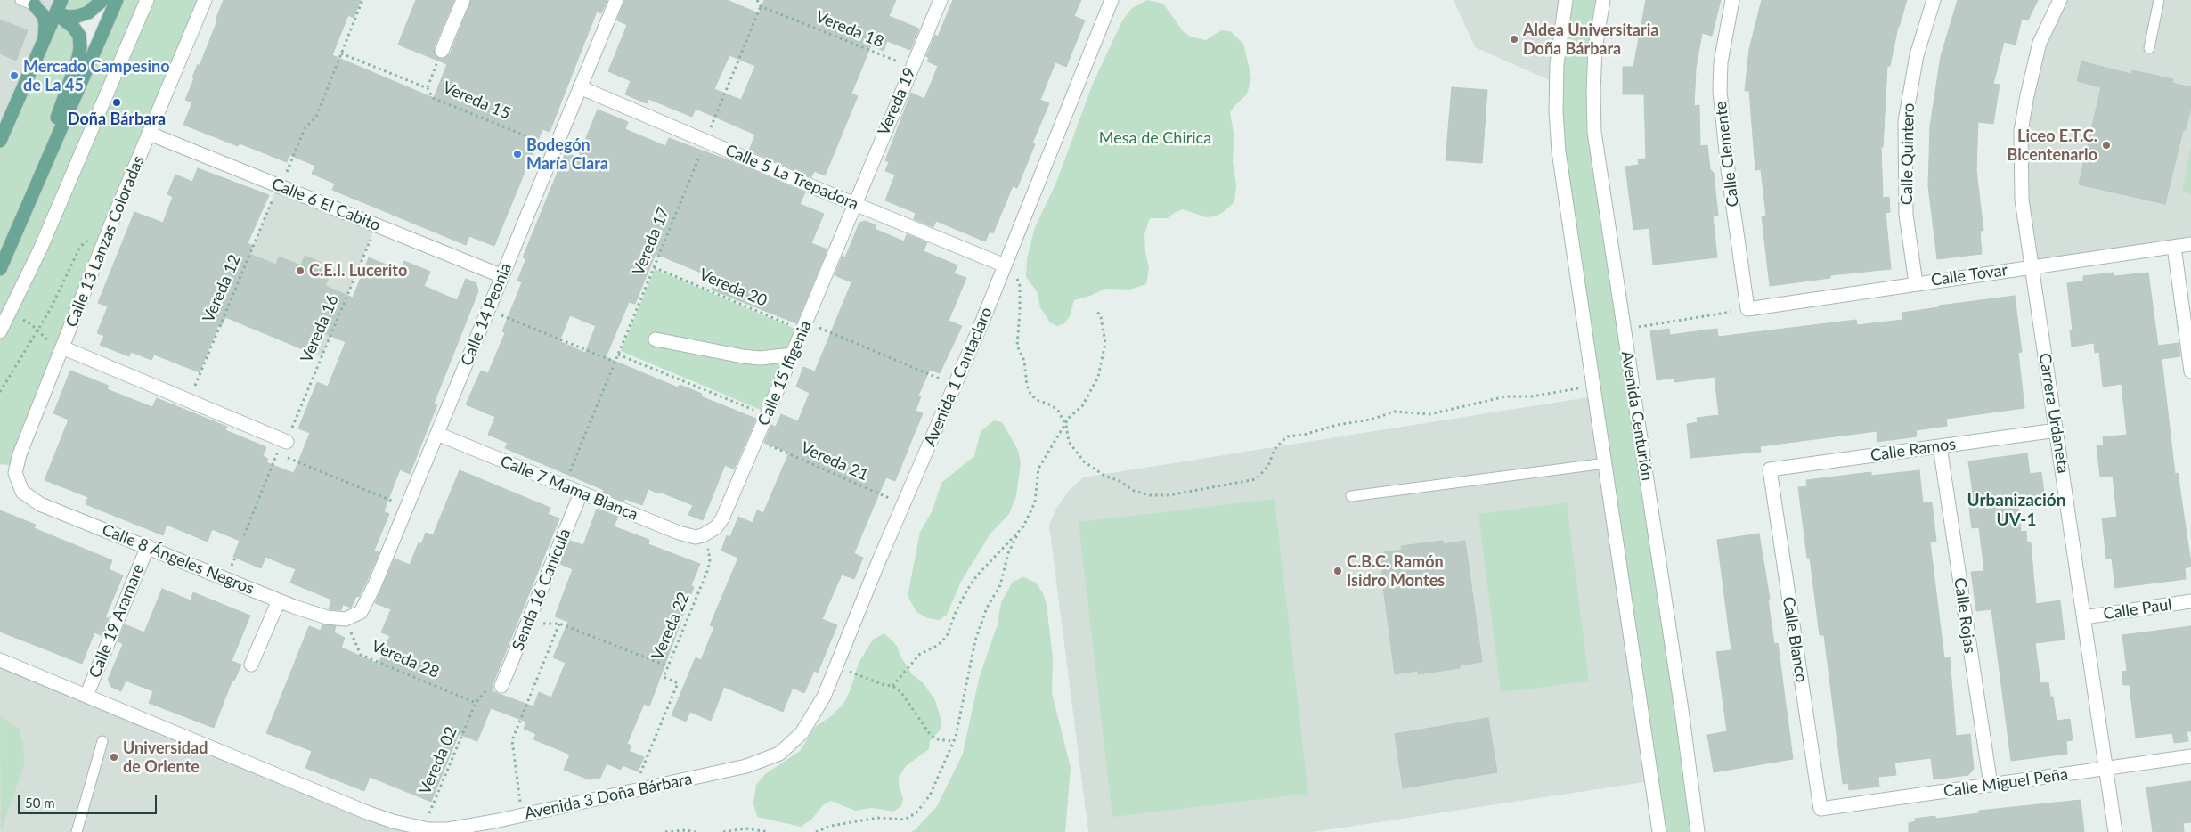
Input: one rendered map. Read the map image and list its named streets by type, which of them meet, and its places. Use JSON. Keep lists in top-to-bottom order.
{
  "streets": {
    "street": [
      "Vereda 19",
      "Calle Clemente",
      "Calle Quintero",
      "Calle 5 La Trepadora",
      "Calle 6 El Cabito",
      "Calle 13 Lanzas Coloradas",
      "Calle Tovar",
      "Calle 14 Peonia",
      "Calle 15 Ifigenia",
      "Avenida 1 Cantaclaro",
      "Carrera Urdaneta",
      "Avenida Centurión",
      "Calle Ramos",
      "Calle 7 Mama Blanca",
      "Calle 8 Ángeles Negros",
      "Senda 16 Canícula",
      "Calle Paul",
      "Calle Rojas",
      "Calle 19 Aramare",
      "Calle Blanco",
      "Calle Miguel Peña",
      "Avenida 3 Doña Bárbara"
    ],
    "path": [
      "Vereda 18",
      "Vereda 15",
      "Vereda 17",
      "Vereda 20",
      "Vereda 12",
      "Vereda 16",
      "Vereda 21",
      "Vereda 22",
      "Vereda 28",
      "Vereda 02"
    ]
  },
  "crossings": [
    ["Vereda 18", "Vereda 19"],
    ["Vereda 18", "Vereda 17"],
    ["Vereda 15", "Vereda 12"],
    ["Vereda 15", "Calle 14 Peonia"],
    ["Vereda 19", "Calle 5 La Trepadora"],
    ["Vereda 19", "Calle 15 Ifigenia"],
    ["Calle Clemente", "Calle Tovar"],
    ["Calle Quintero", "Calle Tovar"],
    ["Calle 5 La Trepadora", "Vereda 17"],
    ["Calle 5 La Trepadora", "Calle 14 Peonia"],
    ["Calle 5 La Trepadora", "Calle 15 Ifigenia"],
    ["Calle 5 La Trepadora", "Avenida 1 Cantaclaro"],
    ["Calle 6 El Cabito", "Calle 13 Lanzas Coloradas"],
    ["Calle 6 El Cabito", "Vereda 12"],
    ["Calle 6 El Cabito", "Calle 14 Peonia"],
    ["Calle 6 El Cabito", "Vereda 16"],
    ["Calle 13 Lanzas Coloradas", "Calle 8 Ángeles Negros"],
    ["Vereda 17", "Vereda 20"],
    ["Vereda 17", "Calle 7 Mama Blanca"],
    ["Calle Tovar", "Carrera Urdaneta"],
    ["Vereda 20", "Calle 15 Ifigenia"],
    ["Vereda 20", "Avenida 1 Cantaclaro"],
    ["Calle 14 Peonia", "Calle 7 Mama Blanca"],
    ["Calle 14 Peonia", "Calle 8 Ángeles Negros"],
    ["Calle 14 Peonia", "Vereda 28"],
    ["Calle 15 Ifigenia", "Vereda 21"],
    ["Calle 15 Ifigenia", "Calle 7 Mama Blanca"],
    ["Calle 15 Ifigenia", "Vereda 22"],
    ["Avenida 1 Cantaclaro", "Vereda 21"],
    ["Avenida 1 Cantaclaro", "Avenida 3 Doña Bárbara"],
    ["Carrera Urdaneta", "Calle Ramos"],
    ["Carrera Urdaneta", "Calle Paul"],
    ["Carrera Urdaneta", "Calle Miguel Peña"],
    ["Calle Ramos", "Calle Rojas"],
    ["Calle Ramos", "Calle Blanco"],
    ["Calle 7 Mama Blanca", "Senda 16 Canícula"],
    ["Calle 7 Mama Blanca", "Vereda 22"],
    ["Calle 8 Ángeles Negros", "Calle 19 Aramare"],
    ["Calle 8 Ángeles Negros", "Vereda 28"],
    ["Calle Rojas", "Calle Miguel Peña"],
    ["Calle 19 Aramare", "Avenida 3 Doña Bárbara"],
    ["Vereda 22", "Avenida 3 Doña Bárbara"],
    ["Calle Blanco", "Calle Miguel Peña"],
    ["Vereda 28", "Vereda 02"],
    ["Vereda 02", "Avenida 3 Doña Bárbara"]
  ],
  "districts": ["Urbanización UV-1"],
  "parks": ["Mesa de Chirica"],
  "places": [
    "Aldea Universitaria Doña Bárbara",
    "Mercado Campesino de La 45",
    "Doña Bárbara",
    "Liceo E.T.C. Bicentenario",
    "Bodegón María Clara",
    "C.E.I. Lucerito",
    "C.B.C. Ramón Isidro Montes",
    "Universidad de Oriente"
  ],
  "scale_bar": "50 m"
}
